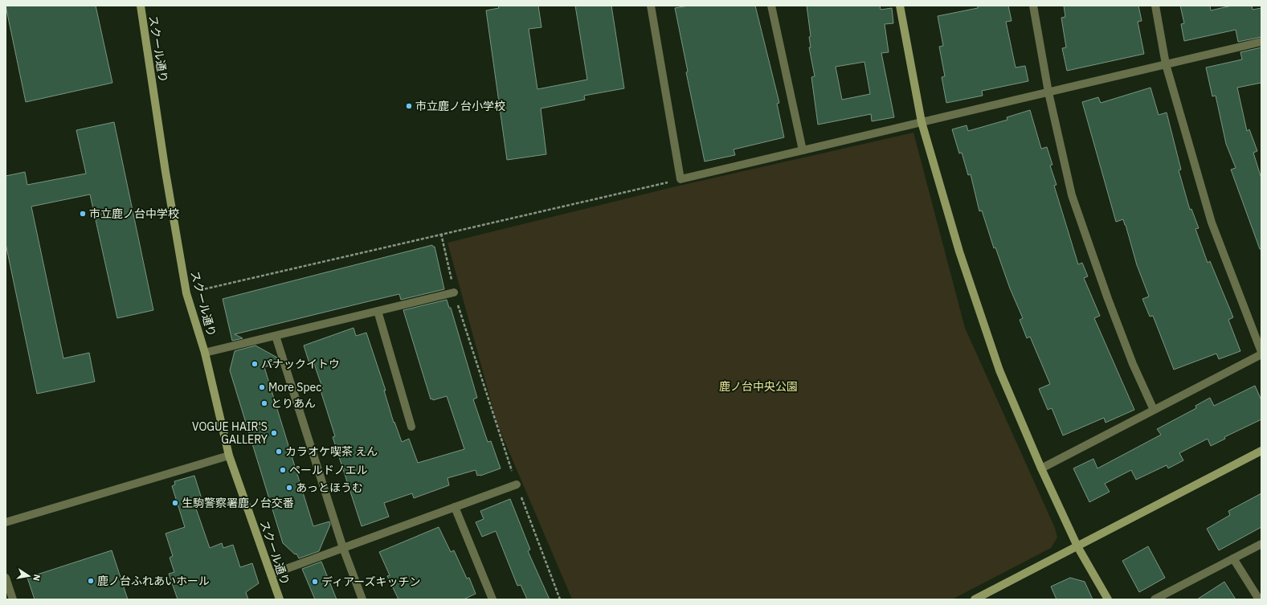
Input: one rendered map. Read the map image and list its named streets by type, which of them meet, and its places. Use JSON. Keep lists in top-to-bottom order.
{
  "streets": {
    "street": ["スクール通り"]
  },
  "parks": ["鹿ノ台中央公園"],
  "places": [
    "市立鹿ノ台小学校",
    "市立鹿ノ台中学校",
    "パナックイトウ",
    "More Spec",
    "とりあん",
    "VOGUE HAIR'S GALLERY",
    "カラオケ喫茶 えん",
    "ペールドノエル",
    "あっとほうむ",
    "生駒警察署鹿ノ台交番",
    "鹿ノ台ふれあいホール",
    "ディアーズキッチン"
  ],
  "north": "right"
}
